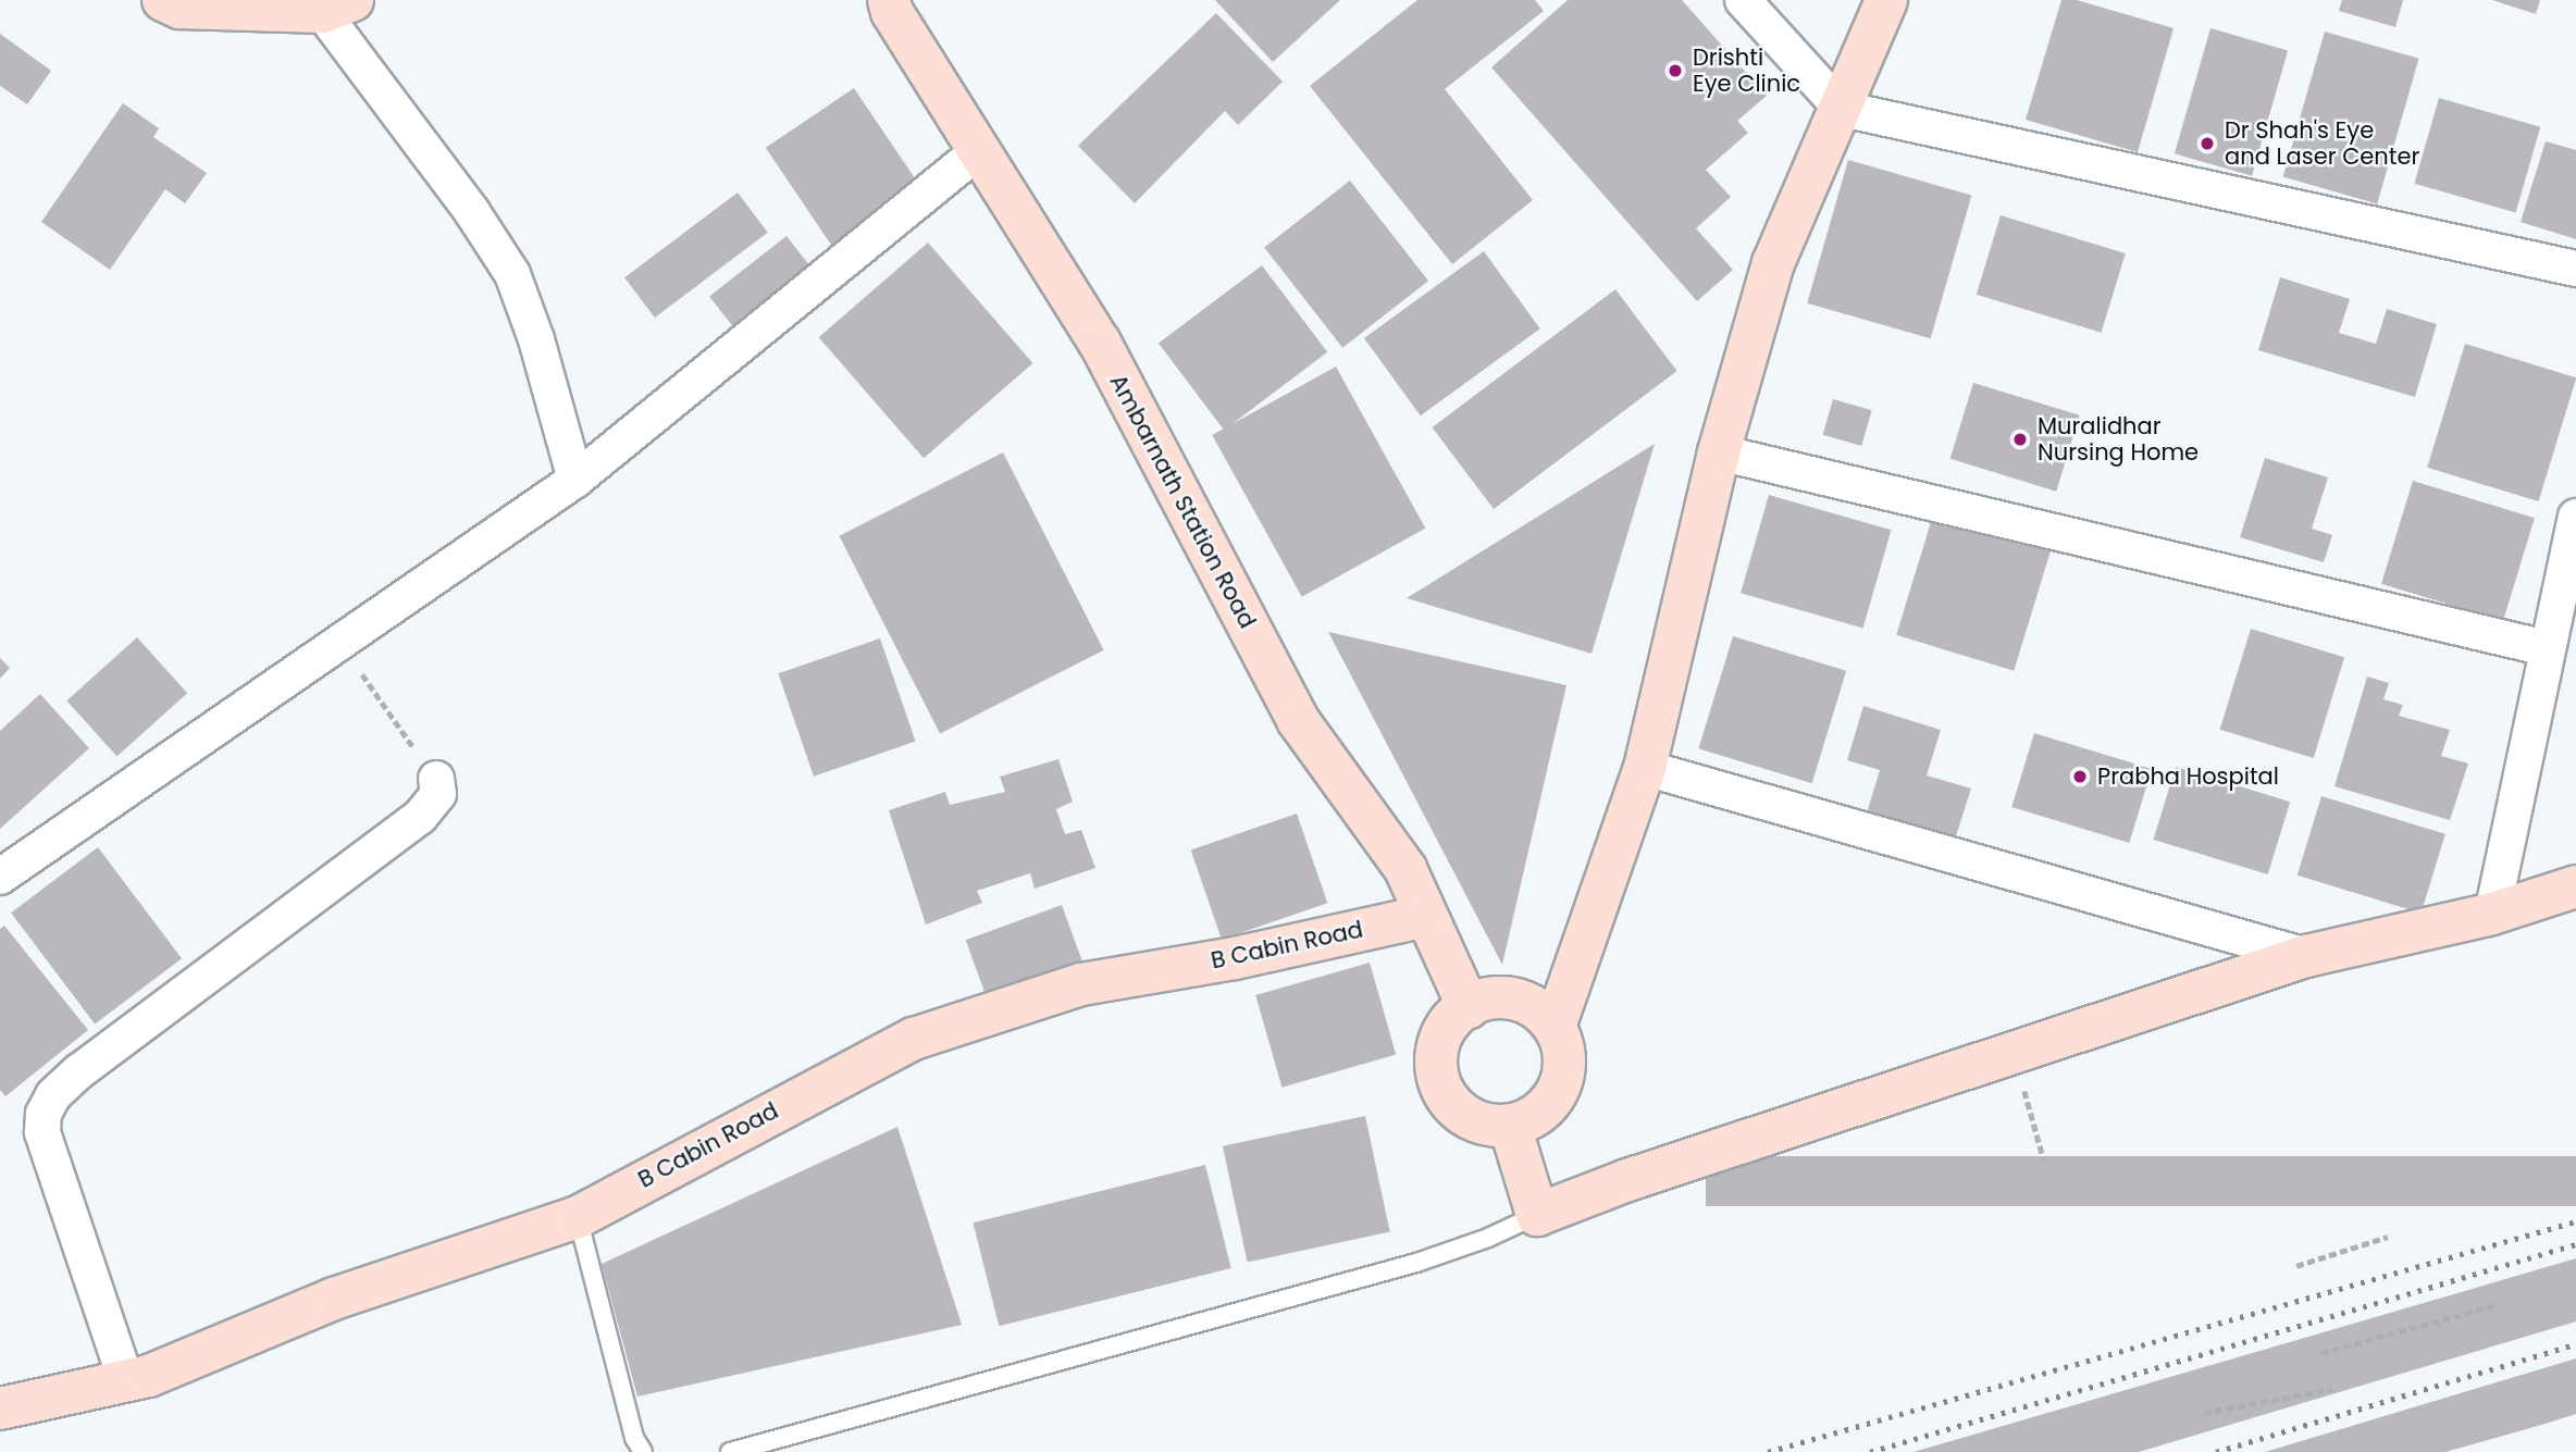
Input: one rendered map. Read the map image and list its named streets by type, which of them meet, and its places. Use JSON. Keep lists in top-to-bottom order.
{
  "streets": {
    "street": ["Ambarnath Station Road", "B Cabin Road"]
  },
  "crossings": [
    ["Ambarnath Station Road", "B Cabin Road"]
  ],
  "places": [
    "Drishti Eye Clinic",
    "Dr Shah's Eye and Laser Center",
    "Muralidhar Nursing Home",
    "Prabha Hospital"
  ]
}
